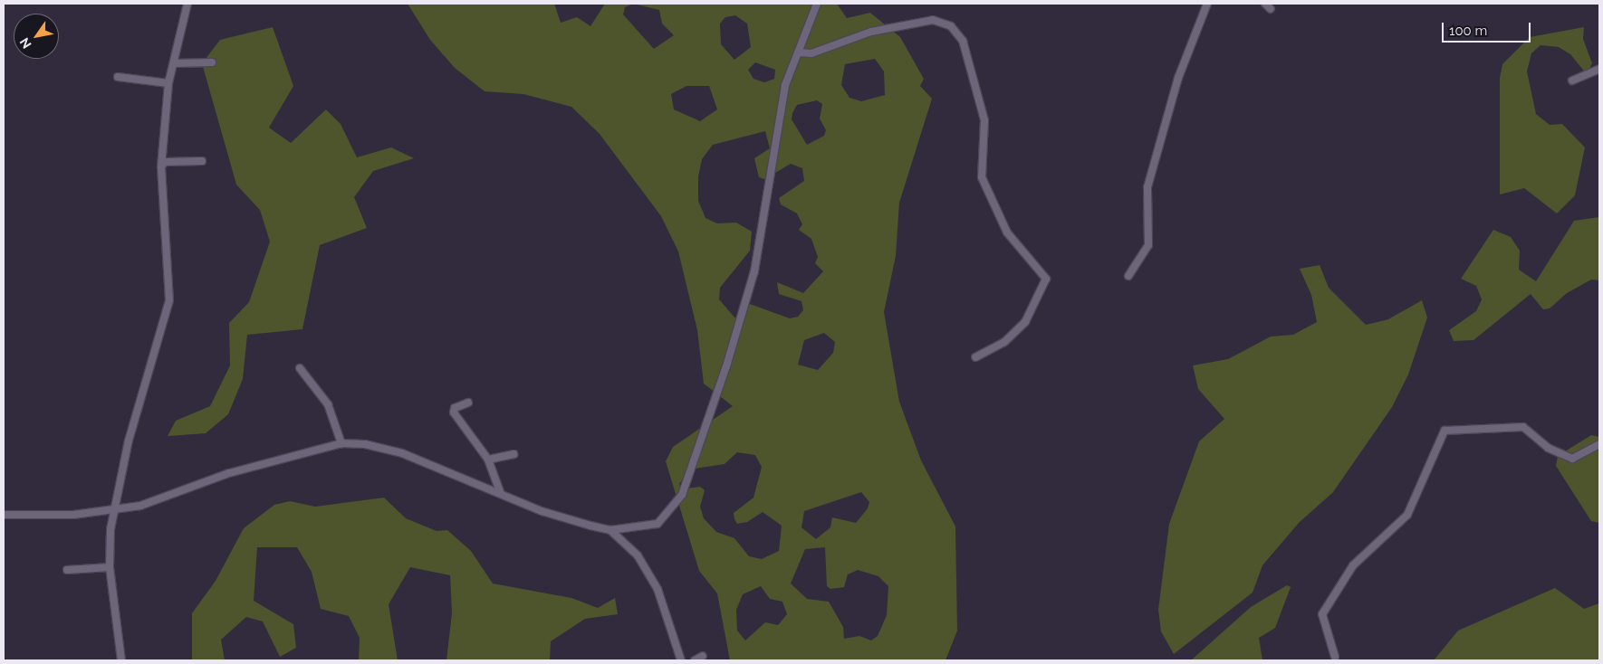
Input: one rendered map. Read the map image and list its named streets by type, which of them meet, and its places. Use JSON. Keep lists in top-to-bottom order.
{
  "scale_bar": "100 m",
  "north": "bottom left"
}
